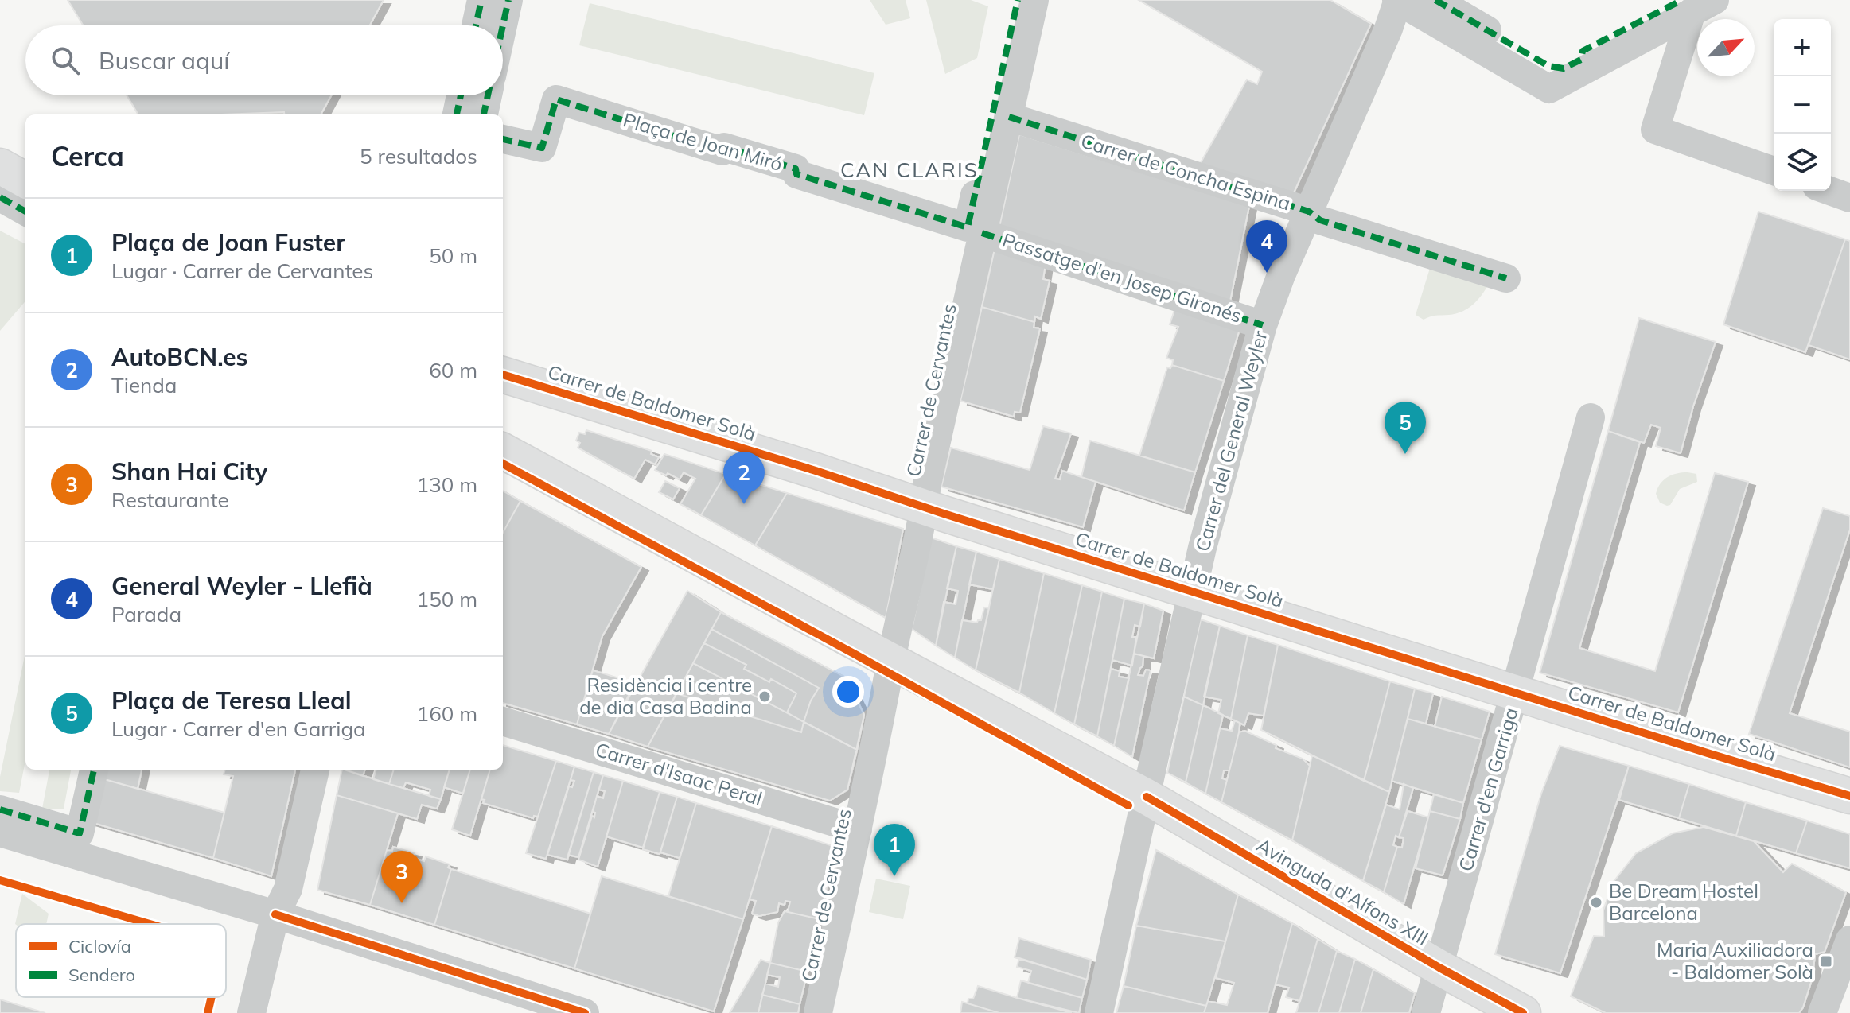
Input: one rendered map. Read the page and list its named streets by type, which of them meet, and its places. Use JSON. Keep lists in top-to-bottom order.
{
  "streets": {
    "main road": ["Carrer de Baldomer Solà", "Avinguda d'Alfons XIII"],
    "street": [
      "Plaça de Joan Miró",
      "Carrer de Concha Espina",
      "Passatge d'en Josep Gironés",
      "Carrer de Cervantes",
      "Carrer del General Weyler",
      "Carrer d'Isaac Peral",
      "Carrer d'en Garriga"
    ]
  },
  "crossings": [
    ["Carrer de Concha Espina", "Carrer de Cervantes"],
    ["Carrer de Concha Espina", "Carrer del General Weyler"],
    ["Passatge d'en Josep Gironés", "Carrer de Cervantes"],
    ["Passatge d'en Josep Gironés", "Carrer del General Weyler"],
    ["Carrer de Cervantes", "Carrer de Baldomer Solà"],
    ["Carrer de Cervantes", "Carrer d'Isaac Peral"],
    ["Carrer de Cervantes", "Avinguda d'Alfons XIII"],
    ["Carrer de Baldomer Solà", "Carrer del General Weyler"],
    ["Carrer de Baldomer Solà", "Carrer d'en Garriga"],
    ["Carrer del General Weyler", "Avinguda d'Alfons XIII"],
    ["Carrer d'en Garriga", "Avinguda d'Alfons XIII"]
  ],
  "districts": ["CAN CLARIS"],
  "places": {
    "other": ["Residència i centre de dia Casa Badina", "Be Dream Hostel Barcelona"],
    "transit": ["Maria Auxiliadora - Baldomer Solà"]
  },
  "legend": ["Ciclovía", "Sendero"],
  "north": "top right",
  "page": {
    "map_buttons": ["+", "−"],
    "search": "Buscar aquí",
    "heading": ["Cerca", "5 resultados"],
    "list": [
      {
        "mark": "1",
        "name": "Plaça de Joan Fuster",
        "note": "Lugar · Carrer de Cervantes",
        "value": "50 m"
      },
      {
        "mark": "2",
        "name": "AutoBCN.es",
        "note": "Tienda",
        "value": "60 m"
      },
      {
        "mark": "3",
        "name": "Shan Hai City",
        "note": "Restaurante",
        "value": "130 m"
      },
      {
        "mark": "4",
        "name": "General Weyler - Llefià",
        "note": "Parada",
        "value": "150 m"
      },
      {
        "mark": "5",
        "name": "Plaça de Teresa Lleal",
        "note": "Lugar · Carrer d'en Garriga",
        "value": "160 m"
      }
    ],
    "pins": [
      "4",
      "5",
      "2",
      "1",
      "3"
    ]
  }
}
